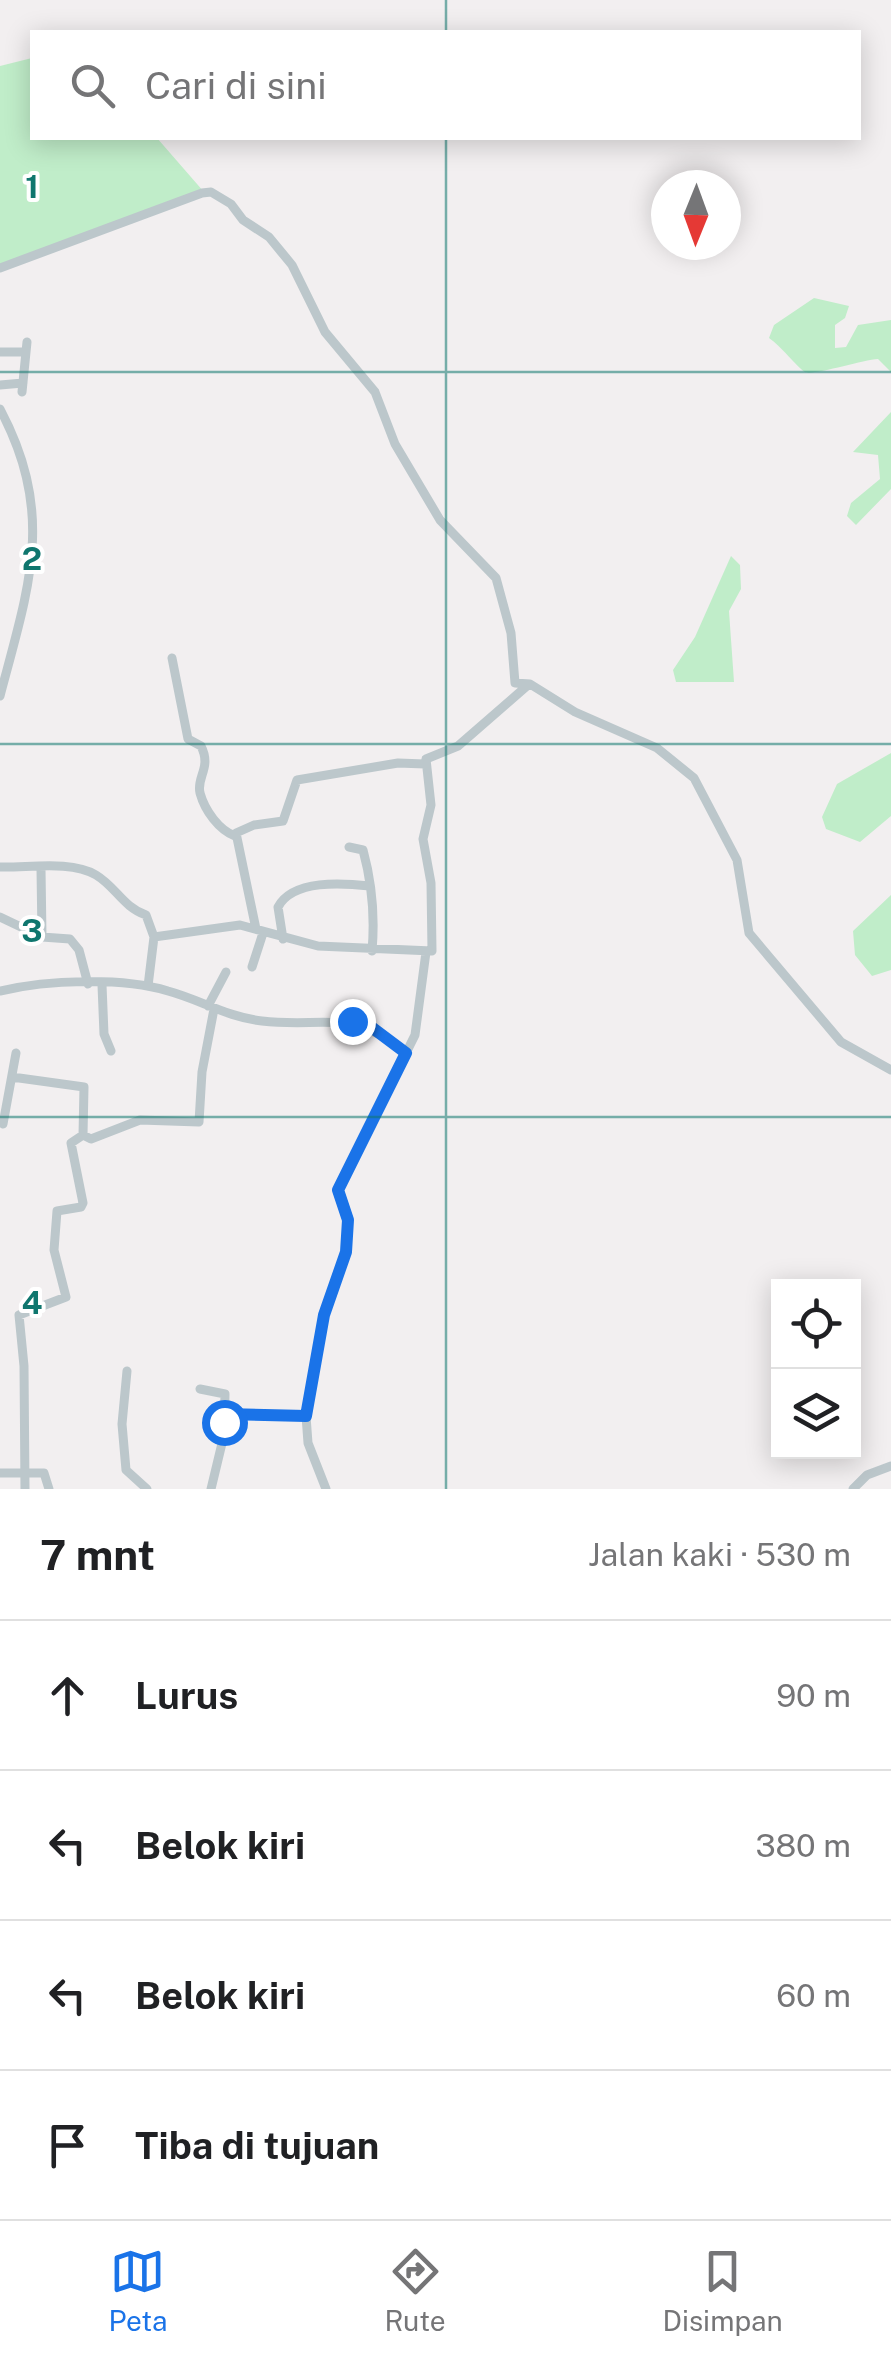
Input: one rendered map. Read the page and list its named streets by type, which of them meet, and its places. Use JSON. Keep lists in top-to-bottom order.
{
  "north": "bottom",
  "page": {
    "search": "Cari di sini",
    "heading": ["7 mnt", "Jalan kaki · 530 m"],
    "list": [
      ["Lurus", "90 m"],
      ["Belok kiri", "380 m"],
      ["Belok kiri", "60 m"],
      "Tiba di tujuan"
    ],
    "nav": ["Peta", "Rute", "Disimpan"]
  },
  "grid": {
    "rows": [
      "1",
      "2",
      "3",
      "4"
    ]
  }
}
